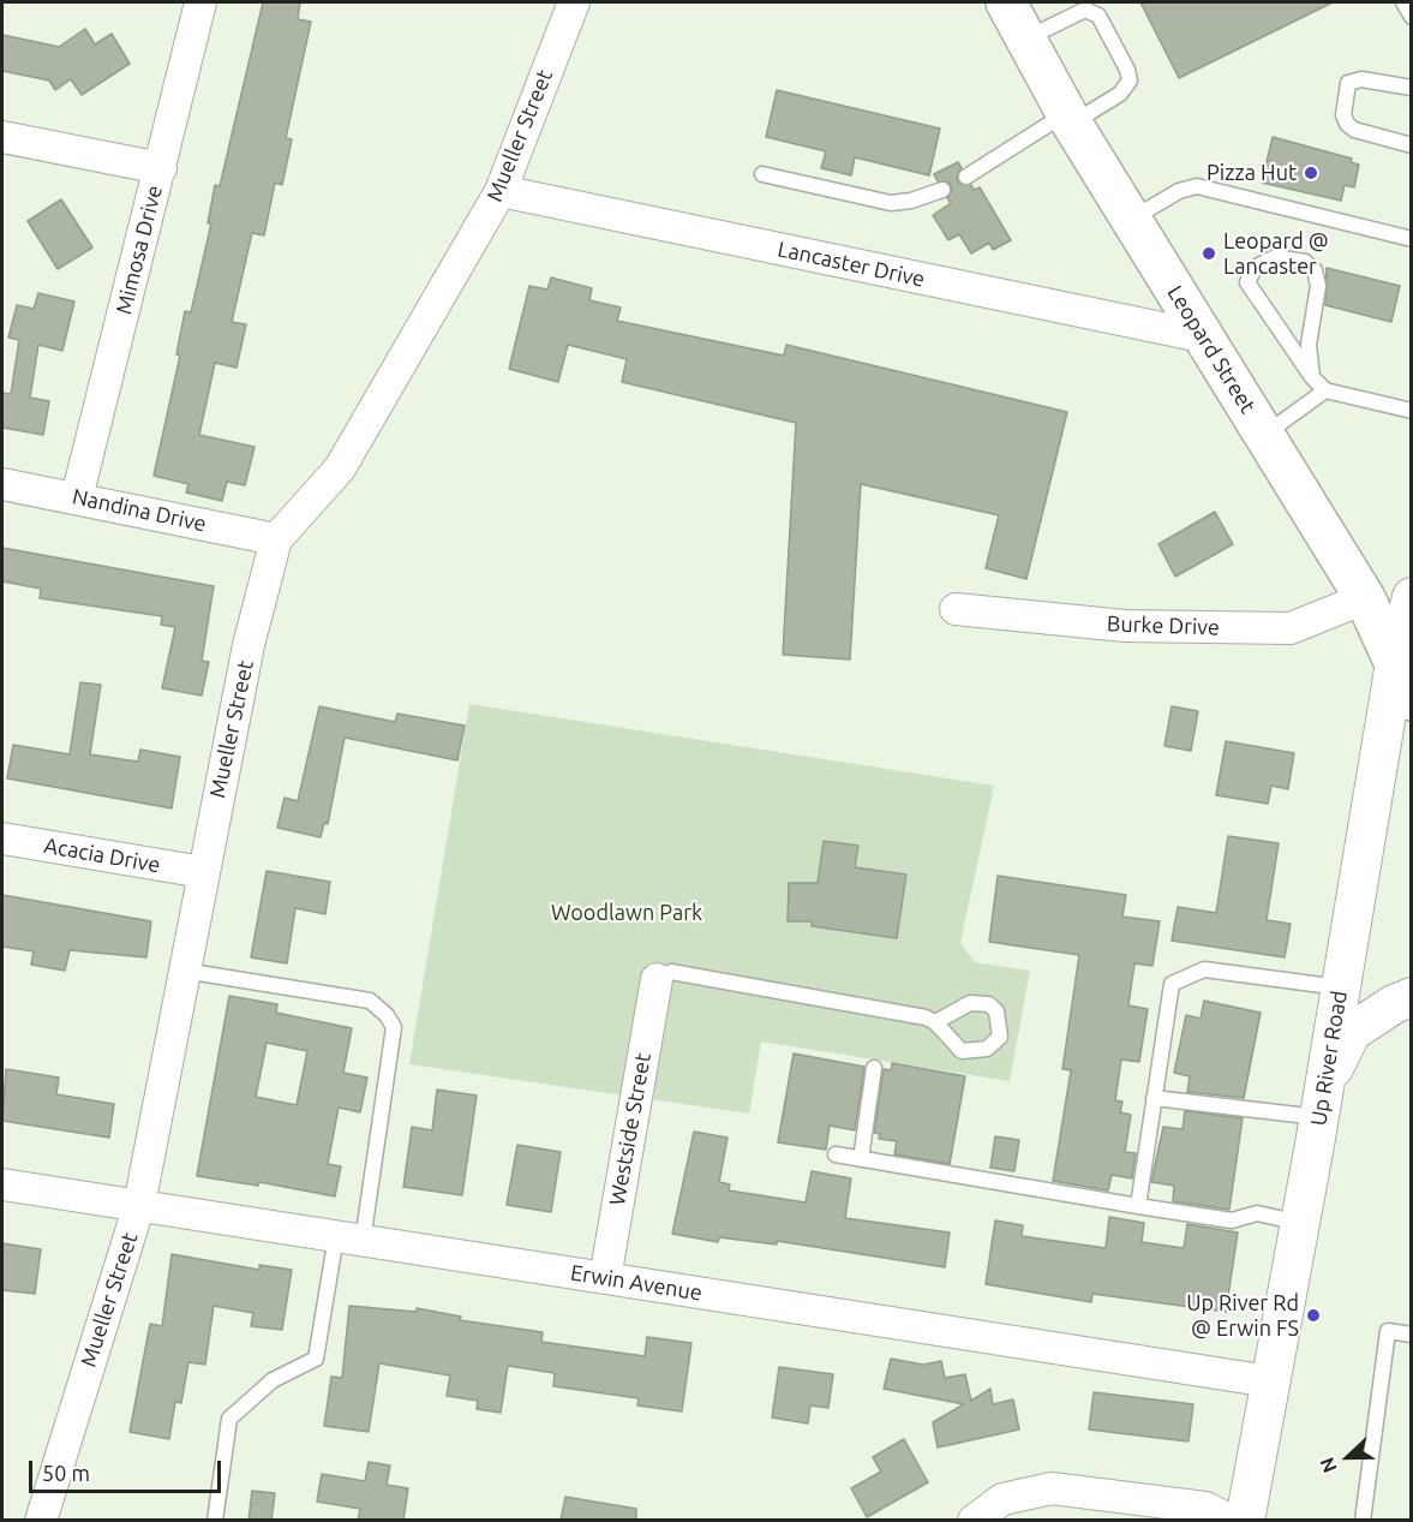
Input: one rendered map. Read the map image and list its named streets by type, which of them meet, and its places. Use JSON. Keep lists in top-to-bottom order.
{
  "streets": {
    "main road": ["Leopard Street"],
    "street": [
      "Mueller Street",
      "Mimosa Drive",
      "Lancaster Drive",
      "Nandina Drive",
      "Burke Drive",
      "Acacia Drive",
      "Up River Road",
      "Westside Street",
      "Erwin Avenue"
    ]
  },
  "crossings": [
    ["Mueller Street", "Lancaster Drive"],
    ["Mueller Street", "Nandina Drive"],
    ["Mueller Street", "Acacia Drive"],
    ["Mueller Street", "Erwin Avenue"],
    ["Mimosa Drive", "Nandina Drive"],
    ["Lancaster Drive", "Leopard Street"],
    ["Leopard Street", "Burke Drive"],
    ["Leopard Street", "Up River Road"],
    ["Up River Road", "Erwin Avenue"],
    ["Westside Street", "Erwin Avenue"]
  ],
  "parks": ["Woodlawn Park"],
  "places": ["Pizza Hut", "Leopard @ Lancaster", "Up River Rd @ Erwin FS"],
  "scale_bar": "50 m",
  "north": "left"
}
